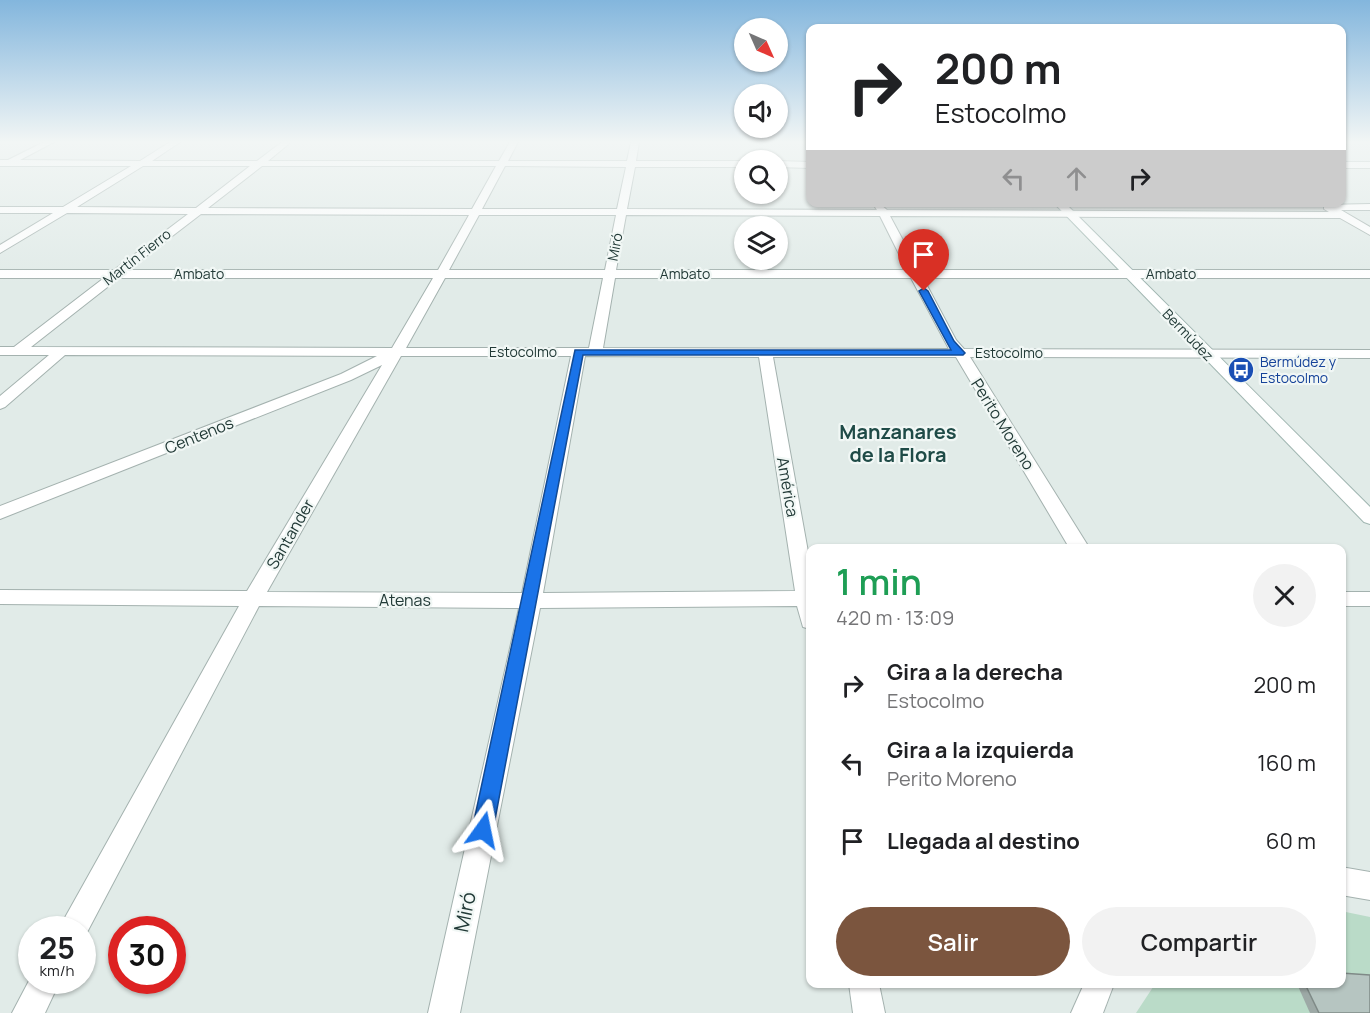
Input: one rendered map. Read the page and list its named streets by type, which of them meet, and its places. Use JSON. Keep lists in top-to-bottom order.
{
  "streets": {
    "street": [
      "Miró",
      "Martín Fierro",
      "Ambato",
      "Bermúdez",
      "Estocolmo",
      "Perito Moreno",
      "Centenos",
      "América",
      "Santander",
      "Atenas"
    ]
  },
  "crossings": [
    ["Miró", "Ambato"],
    ["Miró", "Estocolmo"],
    ["Miró", "Atenas"],
    ["Martín Fierro", "Ambato"],
    ["Martín Fierro", "Estocolmo"],
    ["Ambato", "Bermúdez"],
    ["Ambato", "Perito Moreno"],
    ["Ambato", "Santander"],
    ["Bermúdez", "Estocolmo"],
    ["Estocolmo", "Perito Moreno"],
    ["Estocolmo", "Centenos"],
    ["Estocolmo", "América"],
    ["Estocolmo", "Santander"],
    ["Centenos", "Santander"],
    ["Santander", "Atenas"]
  ],
  "districts": ["Manzanares de la Flora"],
  "places": {
    "bus stop": ["Bermúdez y Estocolmo"]
  },
  "north": "bottom right",
  "page": {
    "turn": ["200 m", "Estocolmo"],
    "heading": ["1 min", "420 m · 13:09"],
    "list": [
      {
        "name": "Gira a la derecha",
        "note": "Estocolmo",
        "value": "200 m"
      },
      {
        "name": "Gira a la izquierda",
        "note": "Perito Moreno",
        "value": "160 m"
      },
      {
        "name": "Llegada al destino",
        "value": "60 m"
      }
    ],
    "buttons": ["Salir", "Compartir"],
    "speed": "25 km/h",
    "limit": "30"
  }
}
